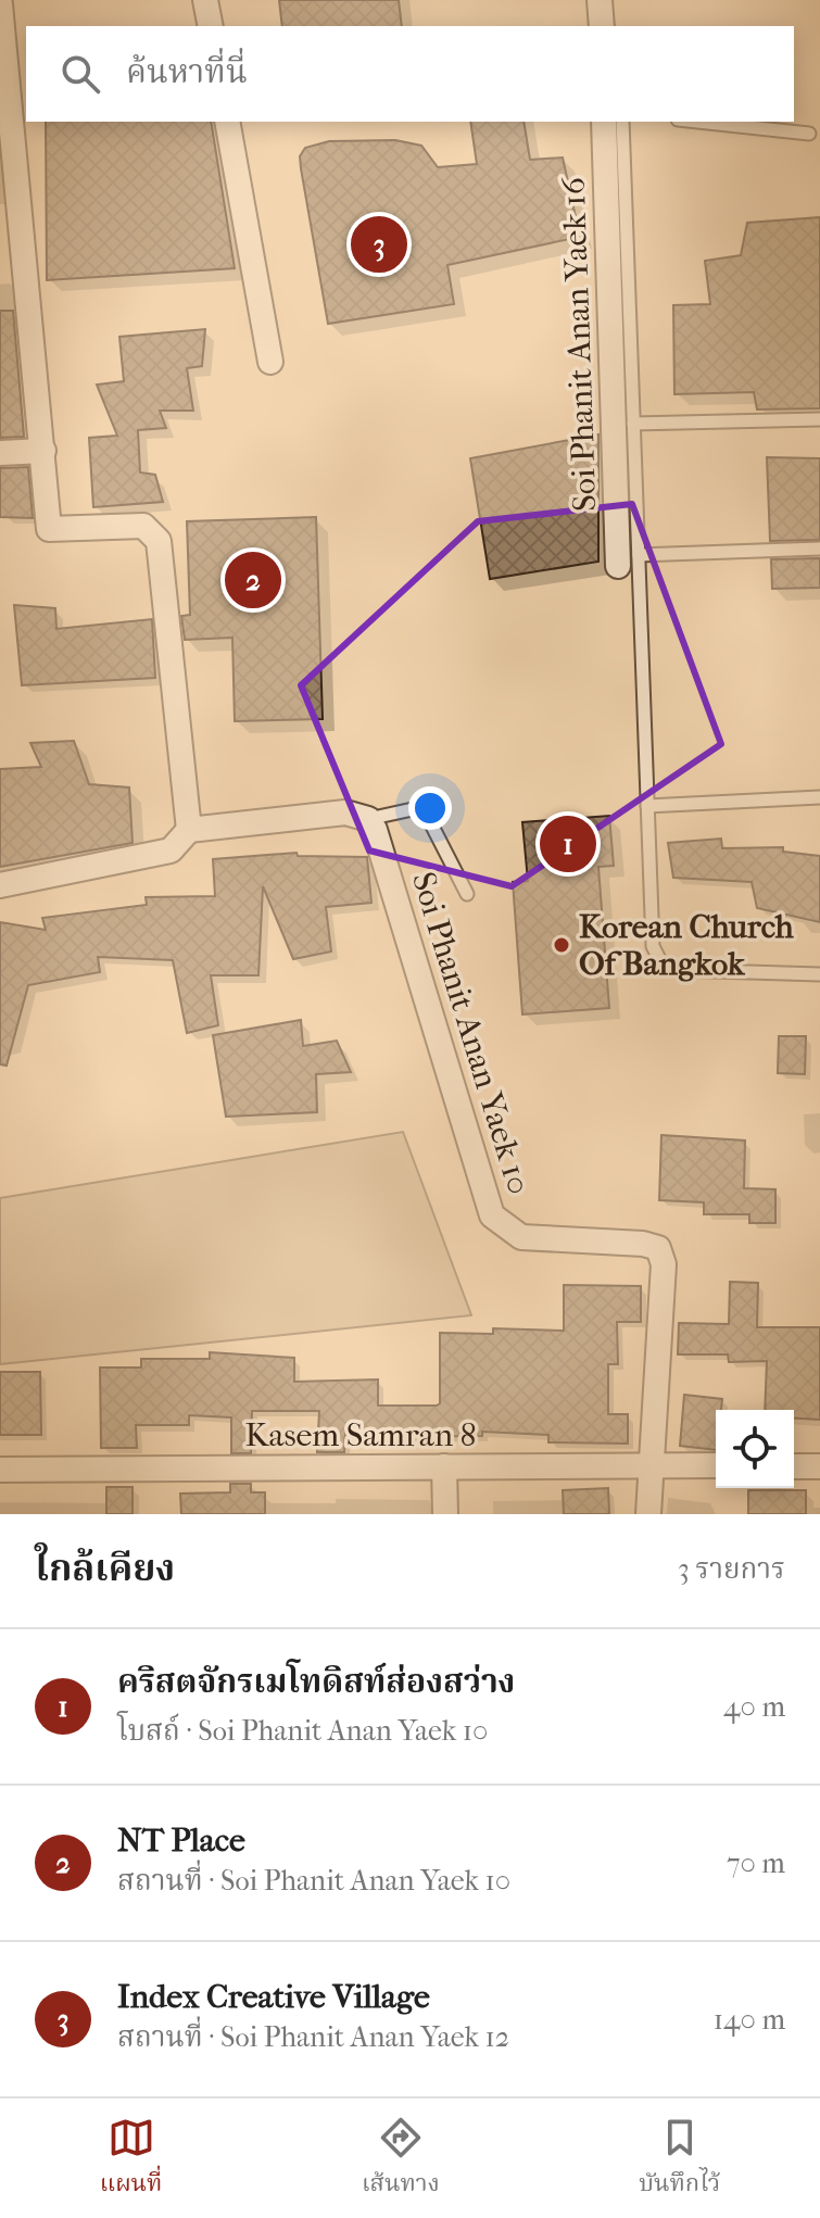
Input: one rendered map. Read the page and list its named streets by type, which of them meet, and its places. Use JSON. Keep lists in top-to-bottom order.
{
  "streets": {
    "street": ["Soi Phanit Anan Yaek 16", "Soi Phanit Anan Yaek 10", "Kasem Samran 8"]
  },
  "crossings": [
    ["Soi Phanit Anan Yaek 10", "Kasem Samran 8"]
  ],
  "places": ["Korean Church Of Bangkok"],
  "page": {
    "search": "ค้นหาที่นี่",
    "pins": ["3", "2", "1"],
    "heading": ["ใกล้เคียง", "3 รายการ"],
    "list": [
      {
        "mark": "1",
        "name": "คริสตจักรเมโทดิสท์ส่องสว่าง",
        "note": "โบสถ์ · Soi Phanit Anan Yaek 10",
        "value": "40 m"
      },
      {
        "mark": "2",
        "name": "NT Place",
        "note": "สถานที่ · Soi Phanit Anan Yaek 10",
        "value": "70 m"
      },
      {
        "mark": "3",
        "name": "Index Creative Village",
        "note": "สถานที่ · Soi Phanit Anan Yaek 12",
        "value": "140 m"
      }
    ],
    "nav": ["แผนที่", "เส้นทาง", "บันทึกไว้"]
  }
}
